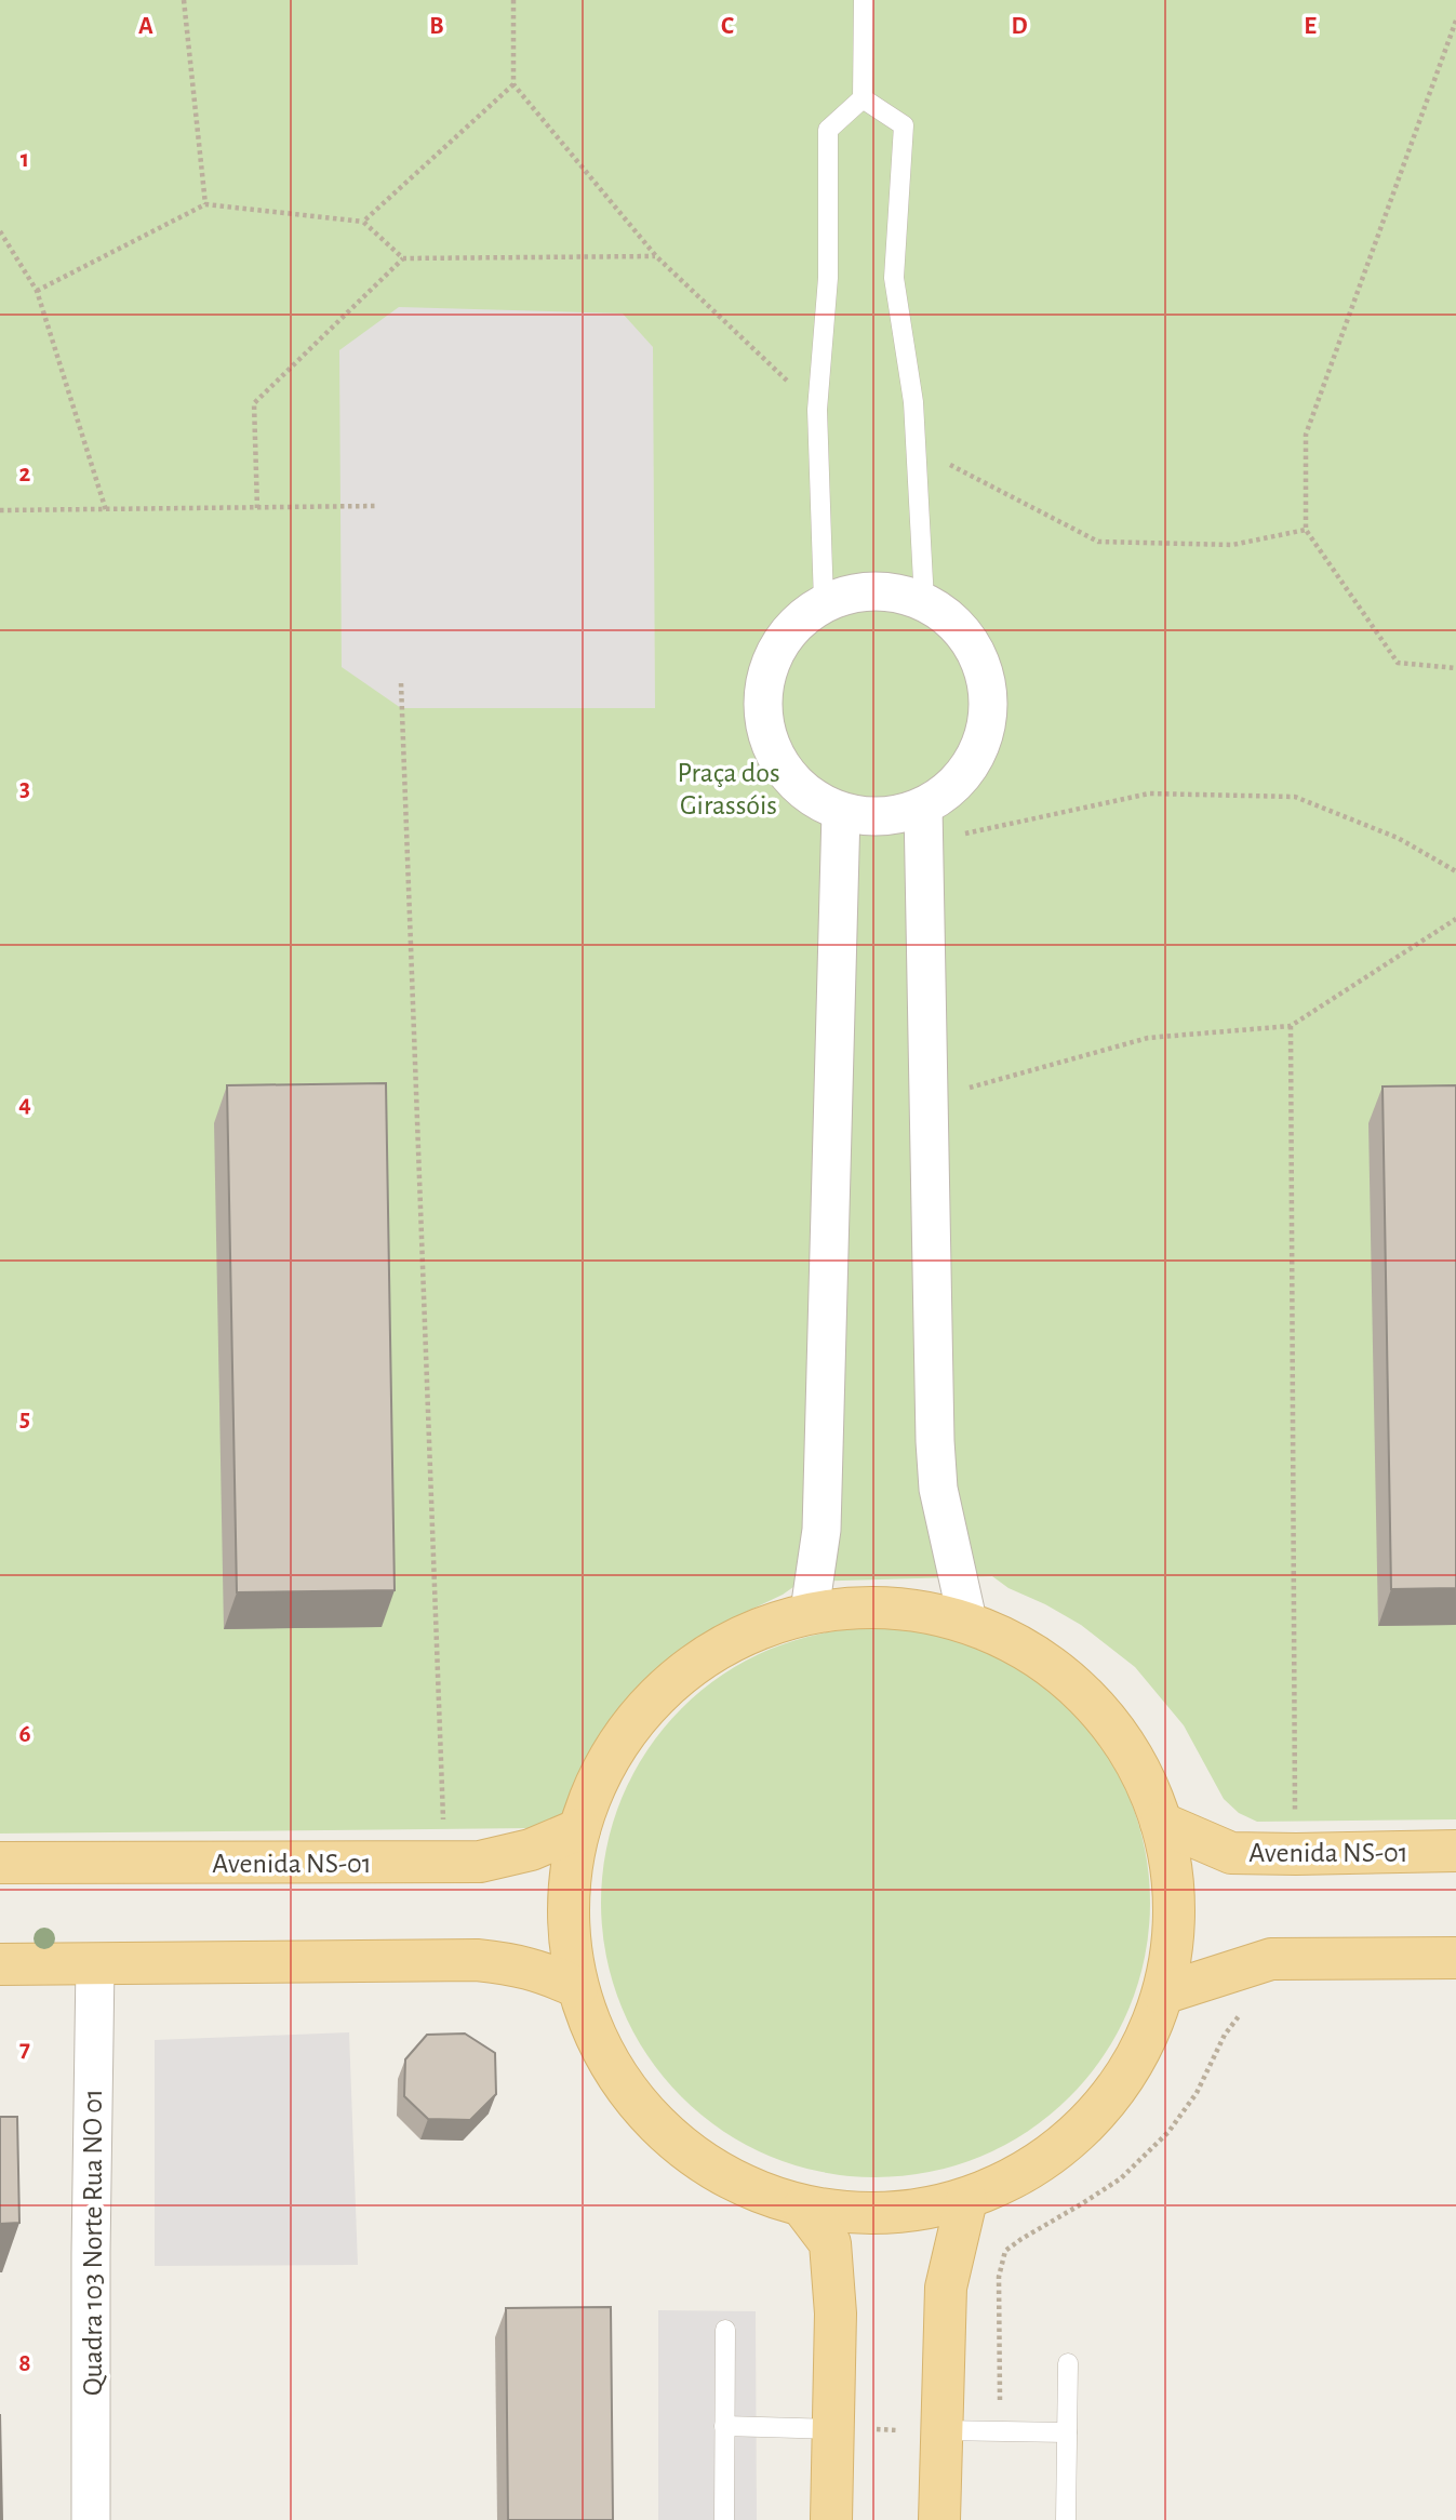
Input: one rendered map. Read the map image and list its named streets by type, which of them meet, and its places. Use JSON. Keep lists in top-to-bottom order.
{
  "streets": {
    "main road": ["Avenida NS-01"],
    "street": ["Quadra 103 Norte Rua NO 01"]
  },
  "parks": ["Praça dos Girassóis"],
  "grid": {
    "columns": [
      "A",
      "B",
      "C",
      "D",
      "E"
    ],
    "rows": [
      "1",
      "2",
      "3",
      "4",
      "5",
      "6",
      "7",
      "8"
    ]
  }
}
